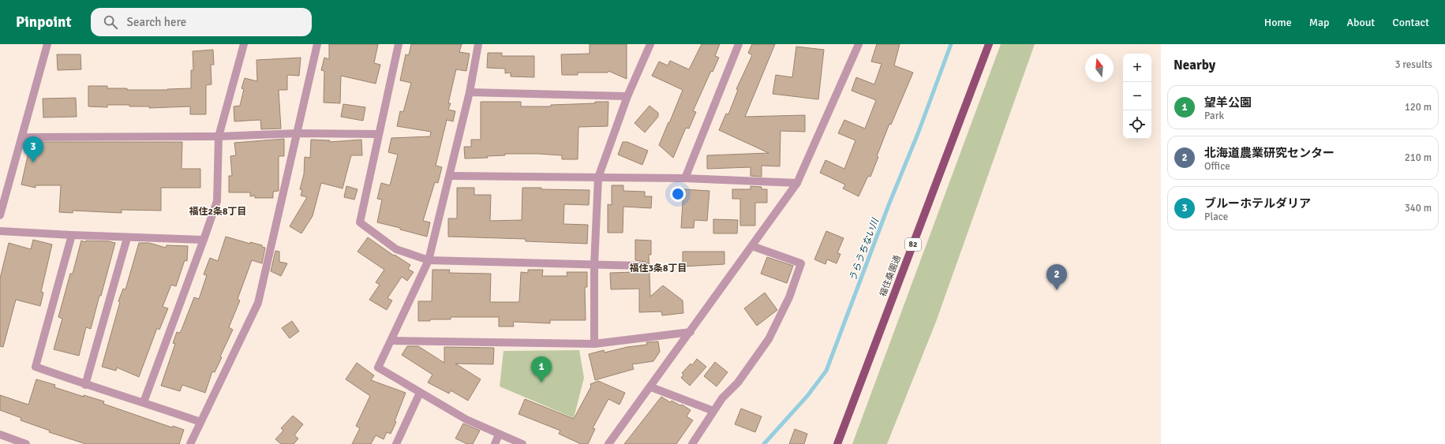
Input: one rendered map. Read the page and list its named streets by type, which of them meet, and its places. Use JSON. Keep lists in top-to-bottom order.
{
  "streets": {
    "main road": ["82", "福住桑園通"]
  },
  "districts": ["福住2条8丁目", "福住3条8丁目"],
  "water": ["うらうちない川"],
  "north": "top",
  "page": {
    "header": "Pinpoint",
    "search": "Search here",
    "nav": [
      "Home",
      "Map",
      "About",
      "Contact"
    ],
    "heading": ["Nearby", "3 results"],
    "map_buttons": ["+", "−"],
    "list": [
      {
        "mark": "1",
        "name": "望羊公園",
        "note": "Park",
        "value": "120 m"
      },
      {
        "mark": "2",
        "name": "北海道農業研究センター",
        "note": "Office",
        "value": "210 m"
      },
      {
        "mark": "3",
        "name": "ブルーホテルダリア",
        "note": "Place",
        "value": "340 m"
      }
    ],
    "pins": ["3", "2", "1"]
  }
}
